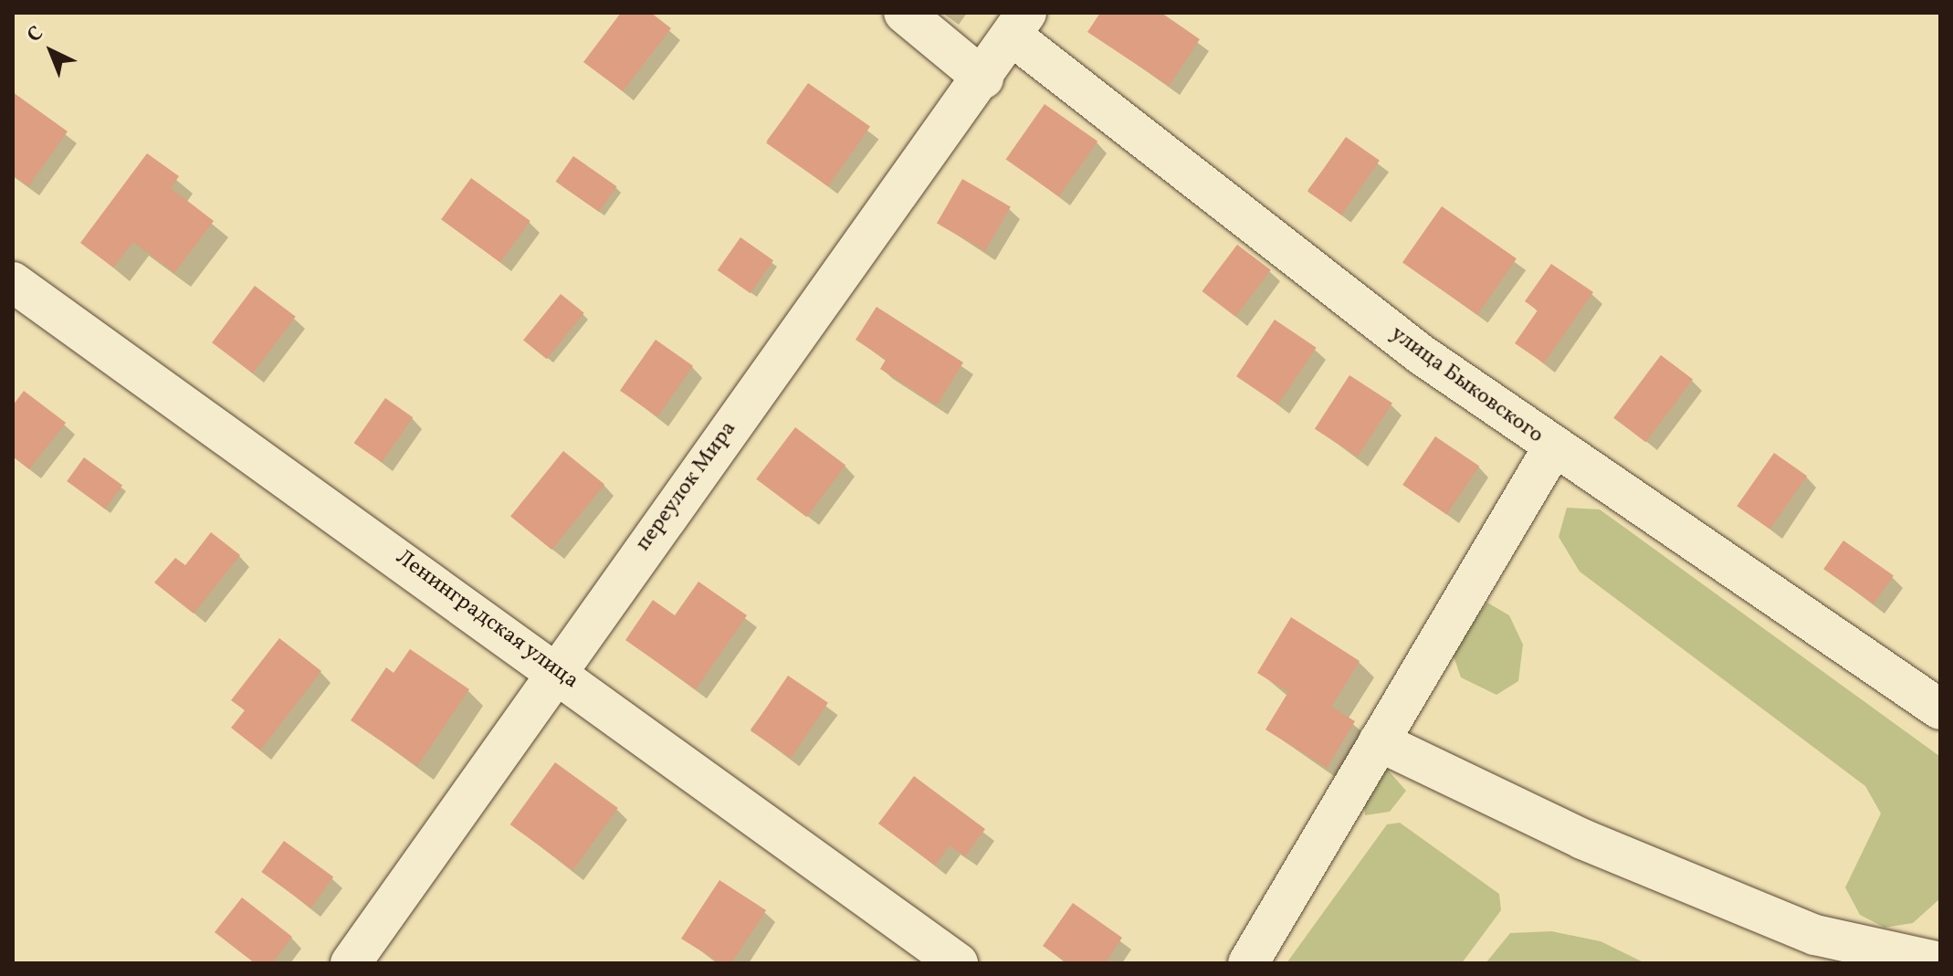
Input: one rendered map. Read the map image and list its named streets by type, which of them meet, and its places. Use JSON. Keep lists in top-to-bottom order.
{
  "streets": {
    "street": ["улица Быковского", "переулок Мира", "Ленинградская улица"]
  },
  "crossings": [
    ["улица Быковского", "переулок Мира"],
    ["переулок Мира", "Ленинградская улица"]
  ],
  "north": "top left"
}
